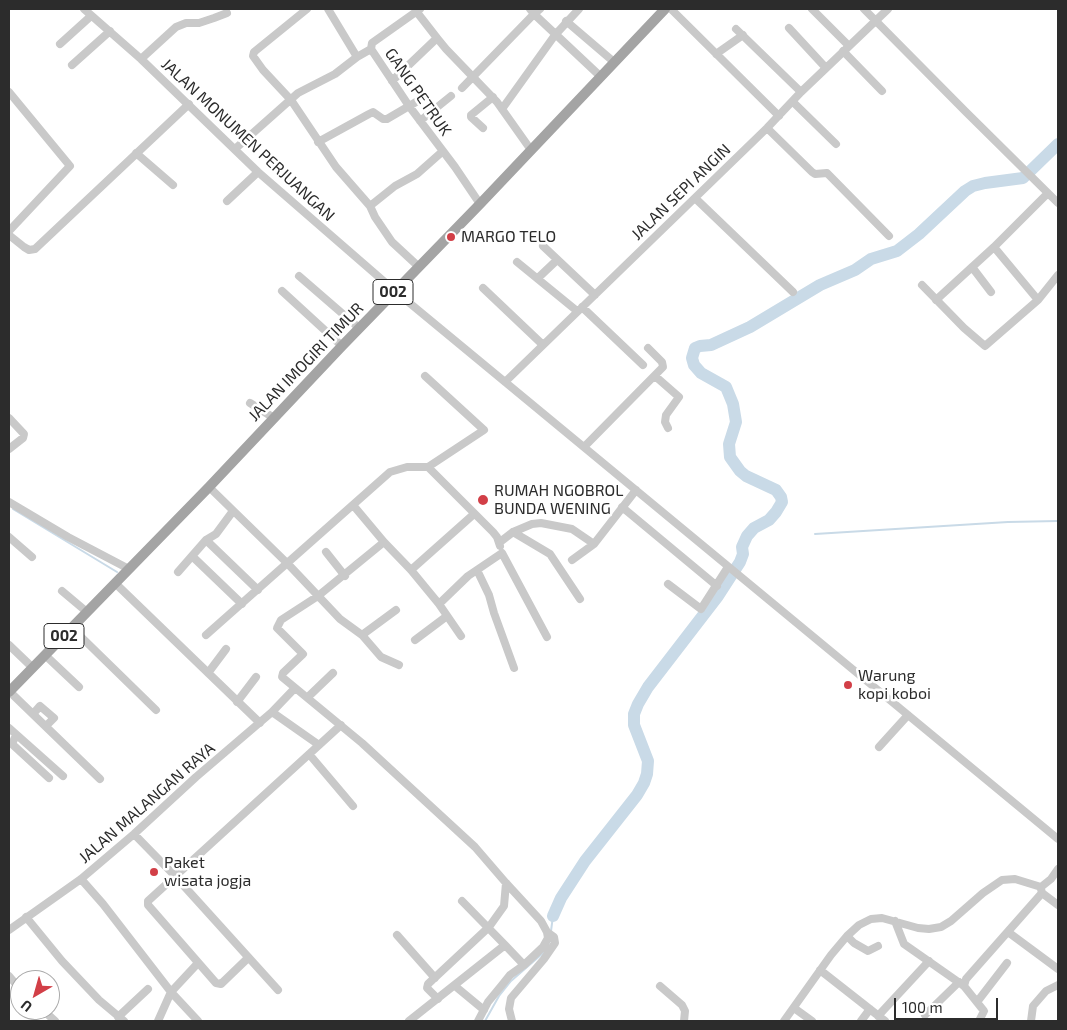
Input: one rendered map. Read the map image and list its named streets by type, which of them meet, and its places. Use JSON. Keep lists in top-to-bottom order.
{
  "streets": {
    "main road": ["002", "JALAN IMOGIRI TIMUR"],
    "street": [
      "GANG PETRUK",
      "JALAN MONUMEN PERJUANGAN",
      "JALAN SEPI ANGIN",
      "JALAN MALANGAN RAYA"
    ]
  },
  "crossings": [
    ["GANG PETRUK", "JALAN IMOGIRI TIMUR"],
    ["JALAN MONUMEN PERJUANGAN", "JALAN SEPI ANGIN"],
    ["JALAN MONUMEN PERJUANGAN", "JALAN IMOGIRI TIMUR"]
  ],
  "places": [
    "MARGO TELO",
    "RUMAH NGOBROL BUNDA WENING",
    "Warung kopi koboi",
    "Paket wisata jogja"
  ],
  "scale_bar": "100 m",
  "north": "bottom left"
}
